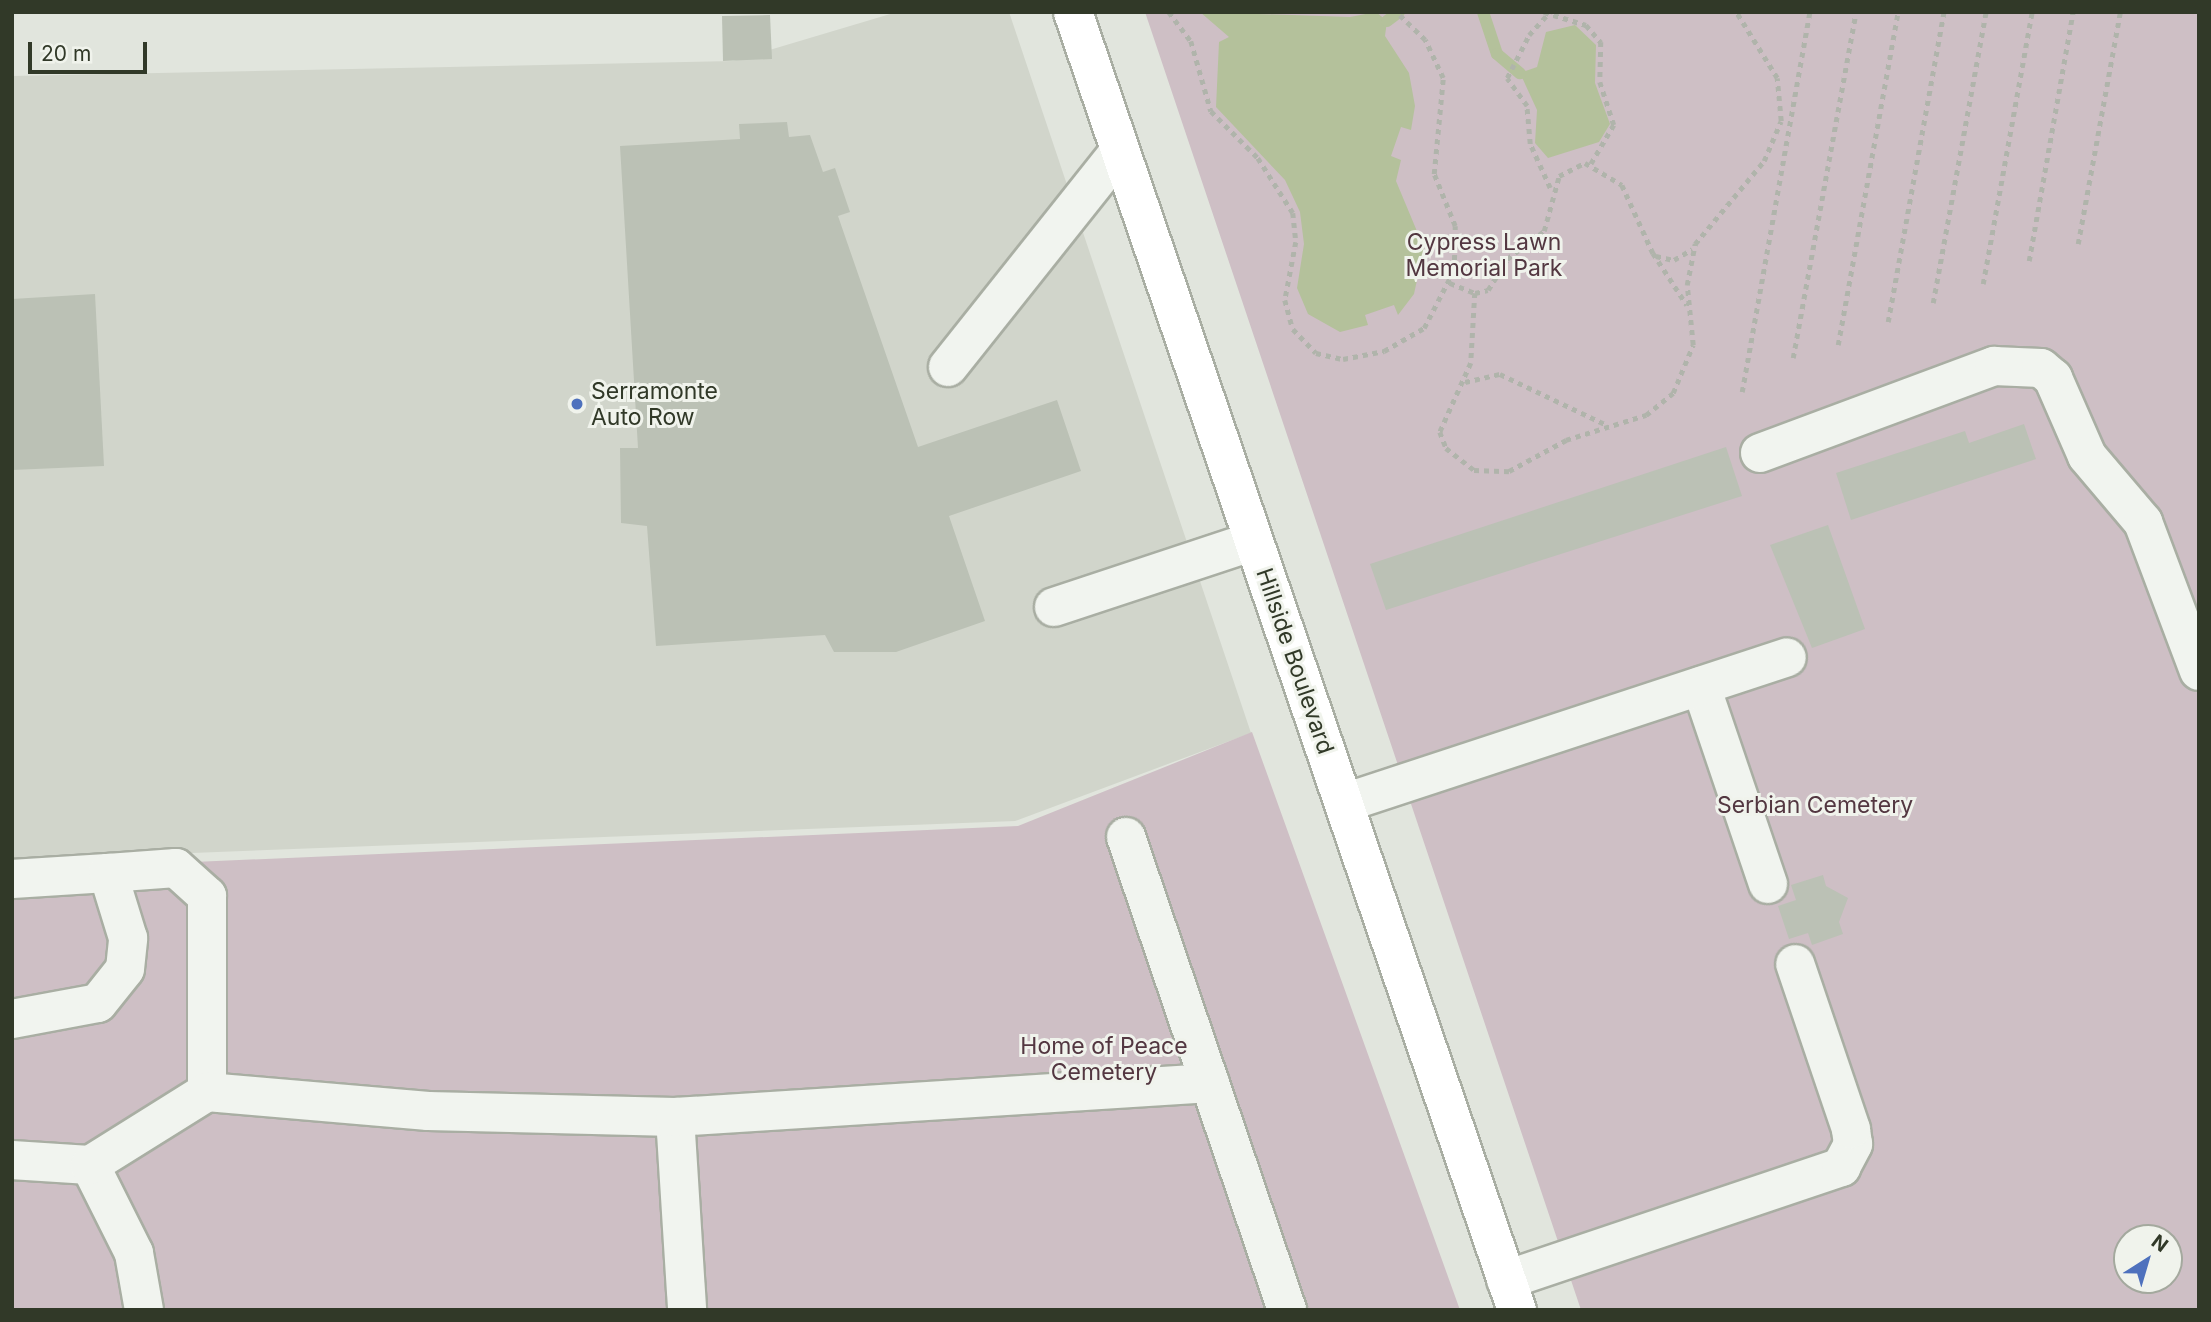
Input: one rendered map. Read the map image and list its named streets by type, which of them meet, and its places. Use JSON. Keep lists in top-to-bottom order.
{
  "streets": {
    "main road": ["Hillside Boulevard"]
  },
  "parks": ["Cypress Lawn Memorial Park", "Serbian Cemetery", "Home of Peace Cemetery"],
  "places": ["Serramonte Auto Row"],
  "scale_bar": "20 m",
  "north": "top right"
}
